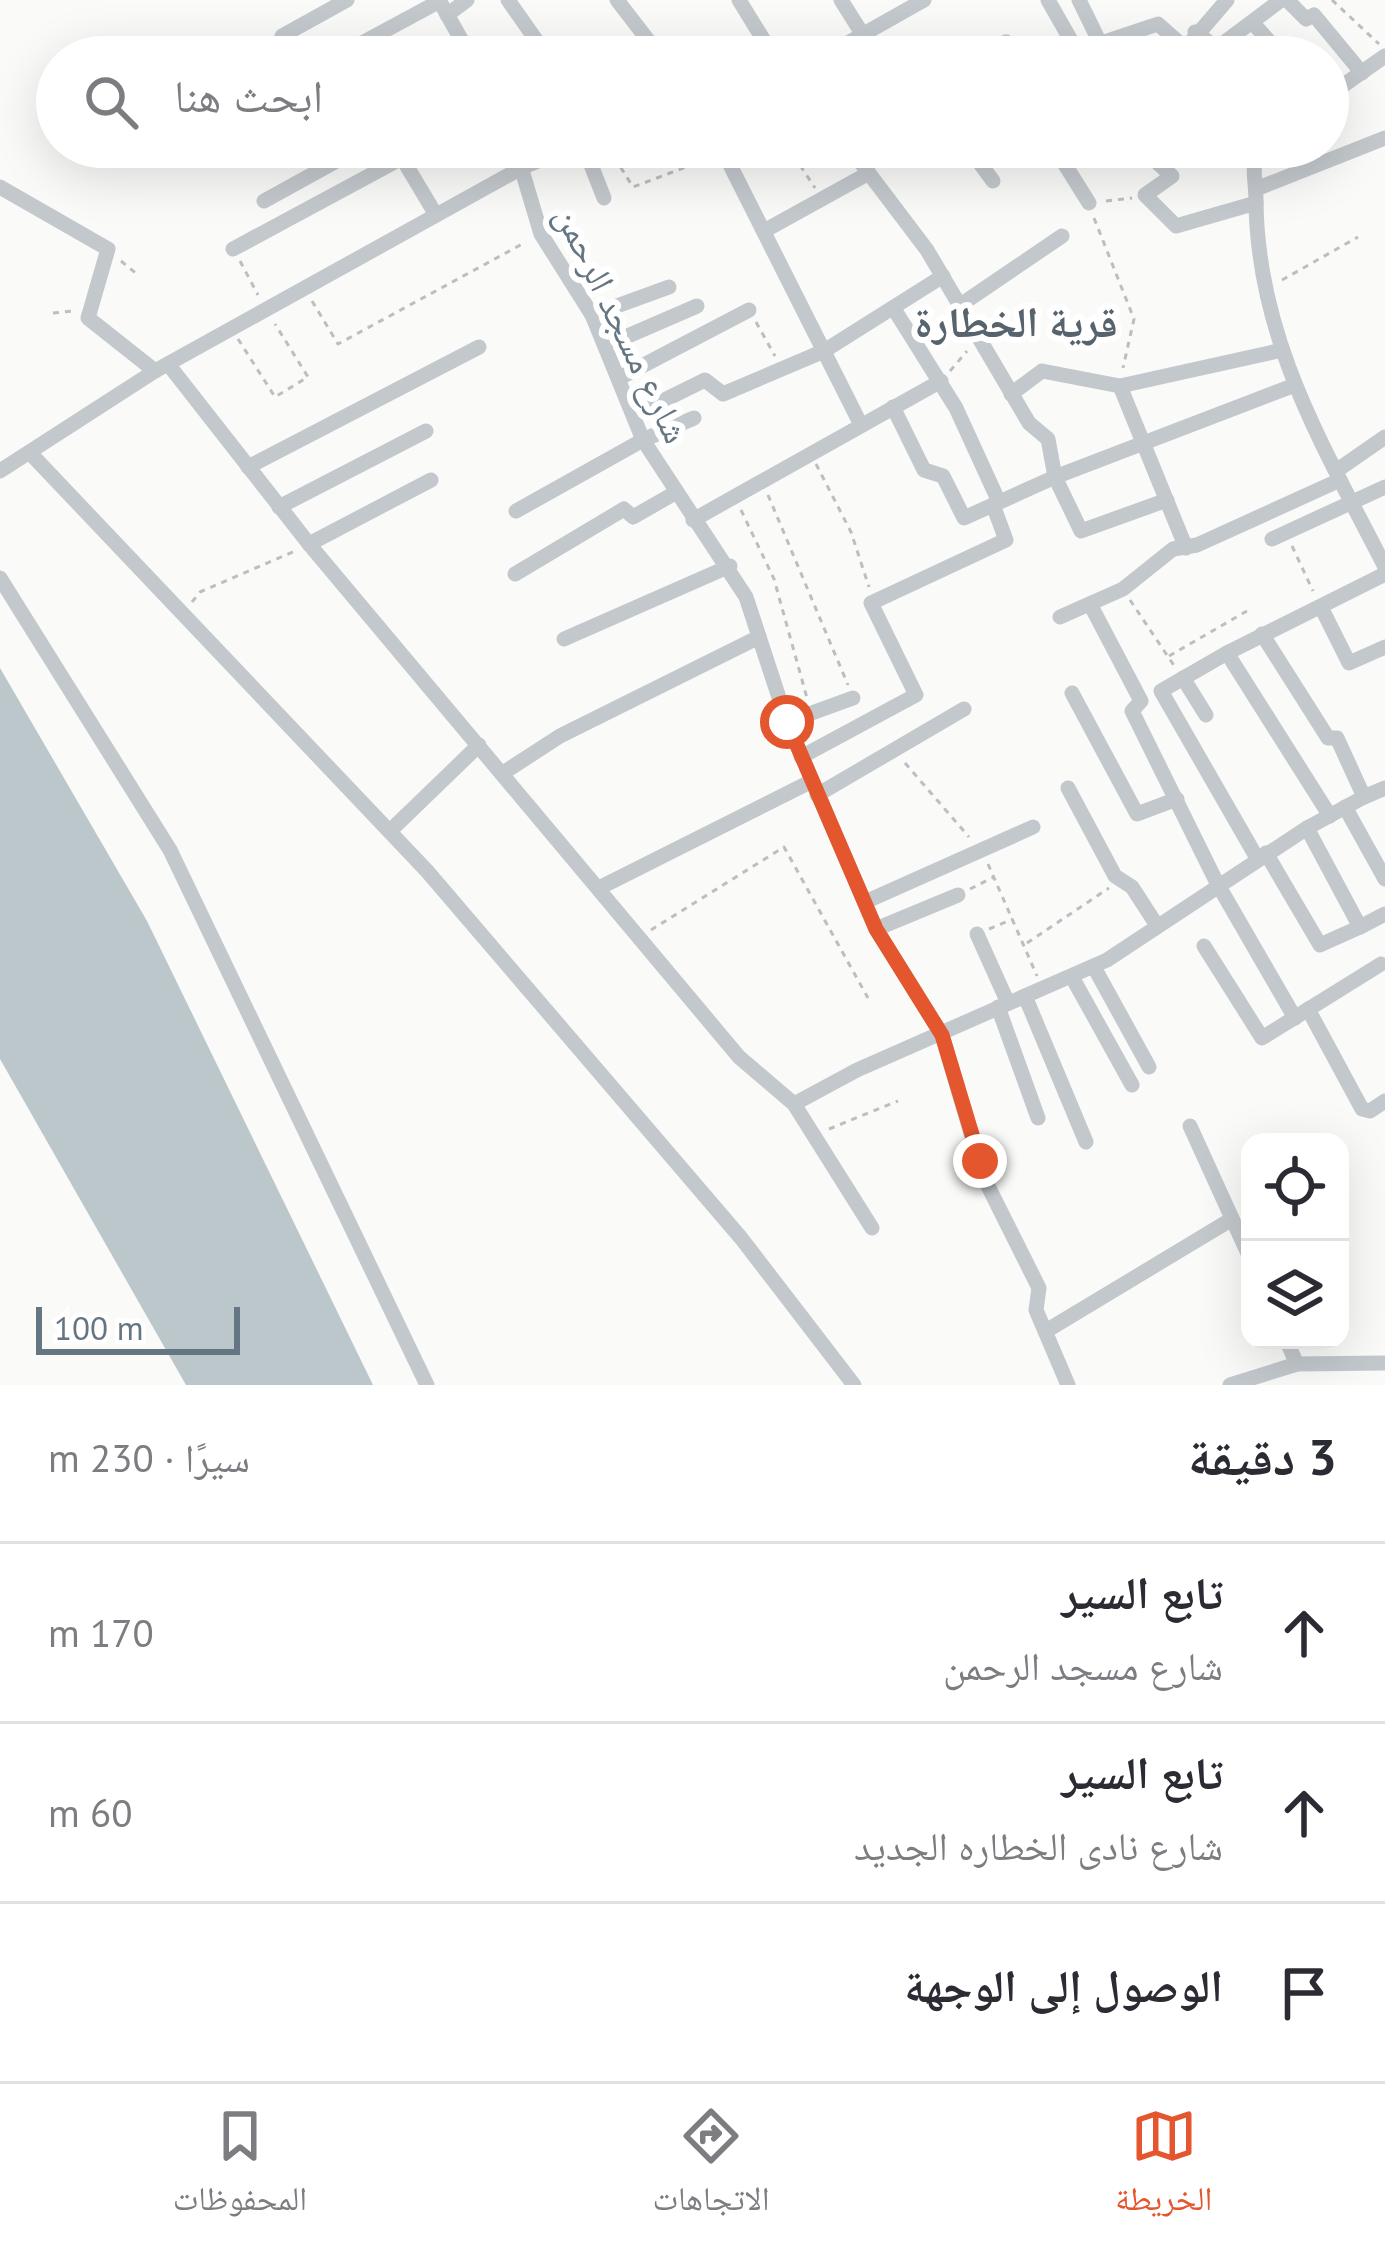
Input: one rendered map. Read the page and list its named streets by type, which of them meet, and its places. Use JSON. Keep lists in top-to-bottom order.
{
  "streets": {
    "street": ["شارع مسجد الرحمن"]
  },
  "districts": ["قرية الخطارة"],
  "scale_bar": "100 m",
  "page": {
    "search": "ابحث هنا",
    "scale": "100 m",
    "heading": ["3 دقيقة", "سيرًا · 230 m"],
    "list": [
      ["تابع السير", "شارع مسجد الرحمن", "170 m"],
      ["تابع السير", "شارع نادى الخطاره الجديد", "60 m"],
      "الوصول إلى الوجهة"
    ],
    "nav": ["الخريطة", "الاتجاهات", "المحفوظات"]
  }
}
